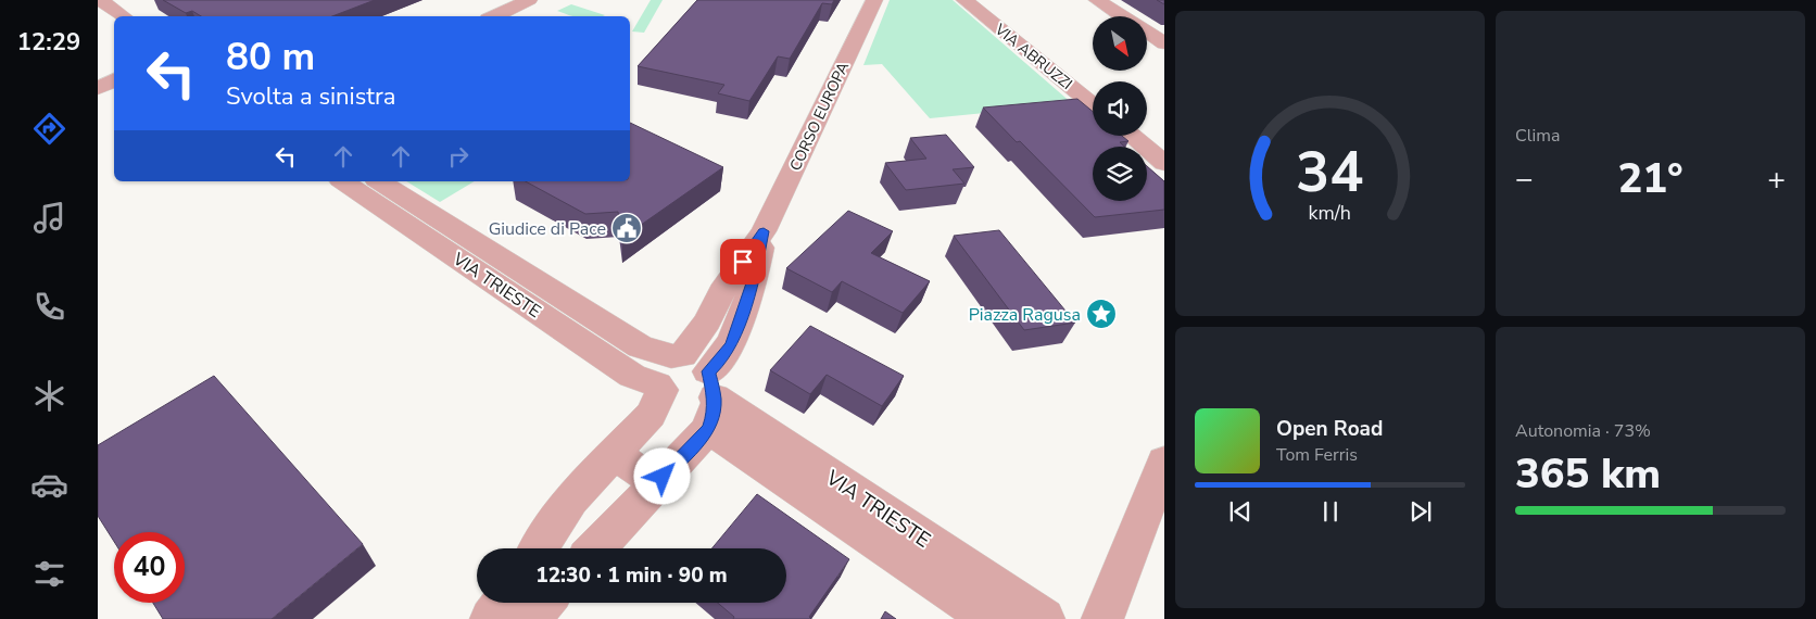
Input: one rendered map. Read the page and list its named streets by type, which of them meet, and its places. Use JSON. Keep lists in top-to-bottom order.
{
  "streets": {
    "street": ["VIA ABRUZZI", "CORSO EUROPA", "VIA TRIESTE"]
  },
  "crossings": [
    ["CORSO EUROPA", "VIA TRIESTE"]
  ],
  "places": {
    "public building": ["Giudice di Pace"],
    "place": ["Piazza Ragusa"]
  },
  "north": "bottom right",
  "page": {
    "tabs": "12:29",
    "tile": [
      "Clima",
      ["Autonomia · 73%", "365 km"]
    ],
    "turn": ["80 m", "Svolta a sinistra"],
    "heat": ["−", "21°", "+"],
    "song": ["Open Road", "Tom Ferris"],
    "limit": "40",
    "trip": "12:30 · 1 min · 90 m",
    "gauge": ["34", "km/h"]
  }
}
